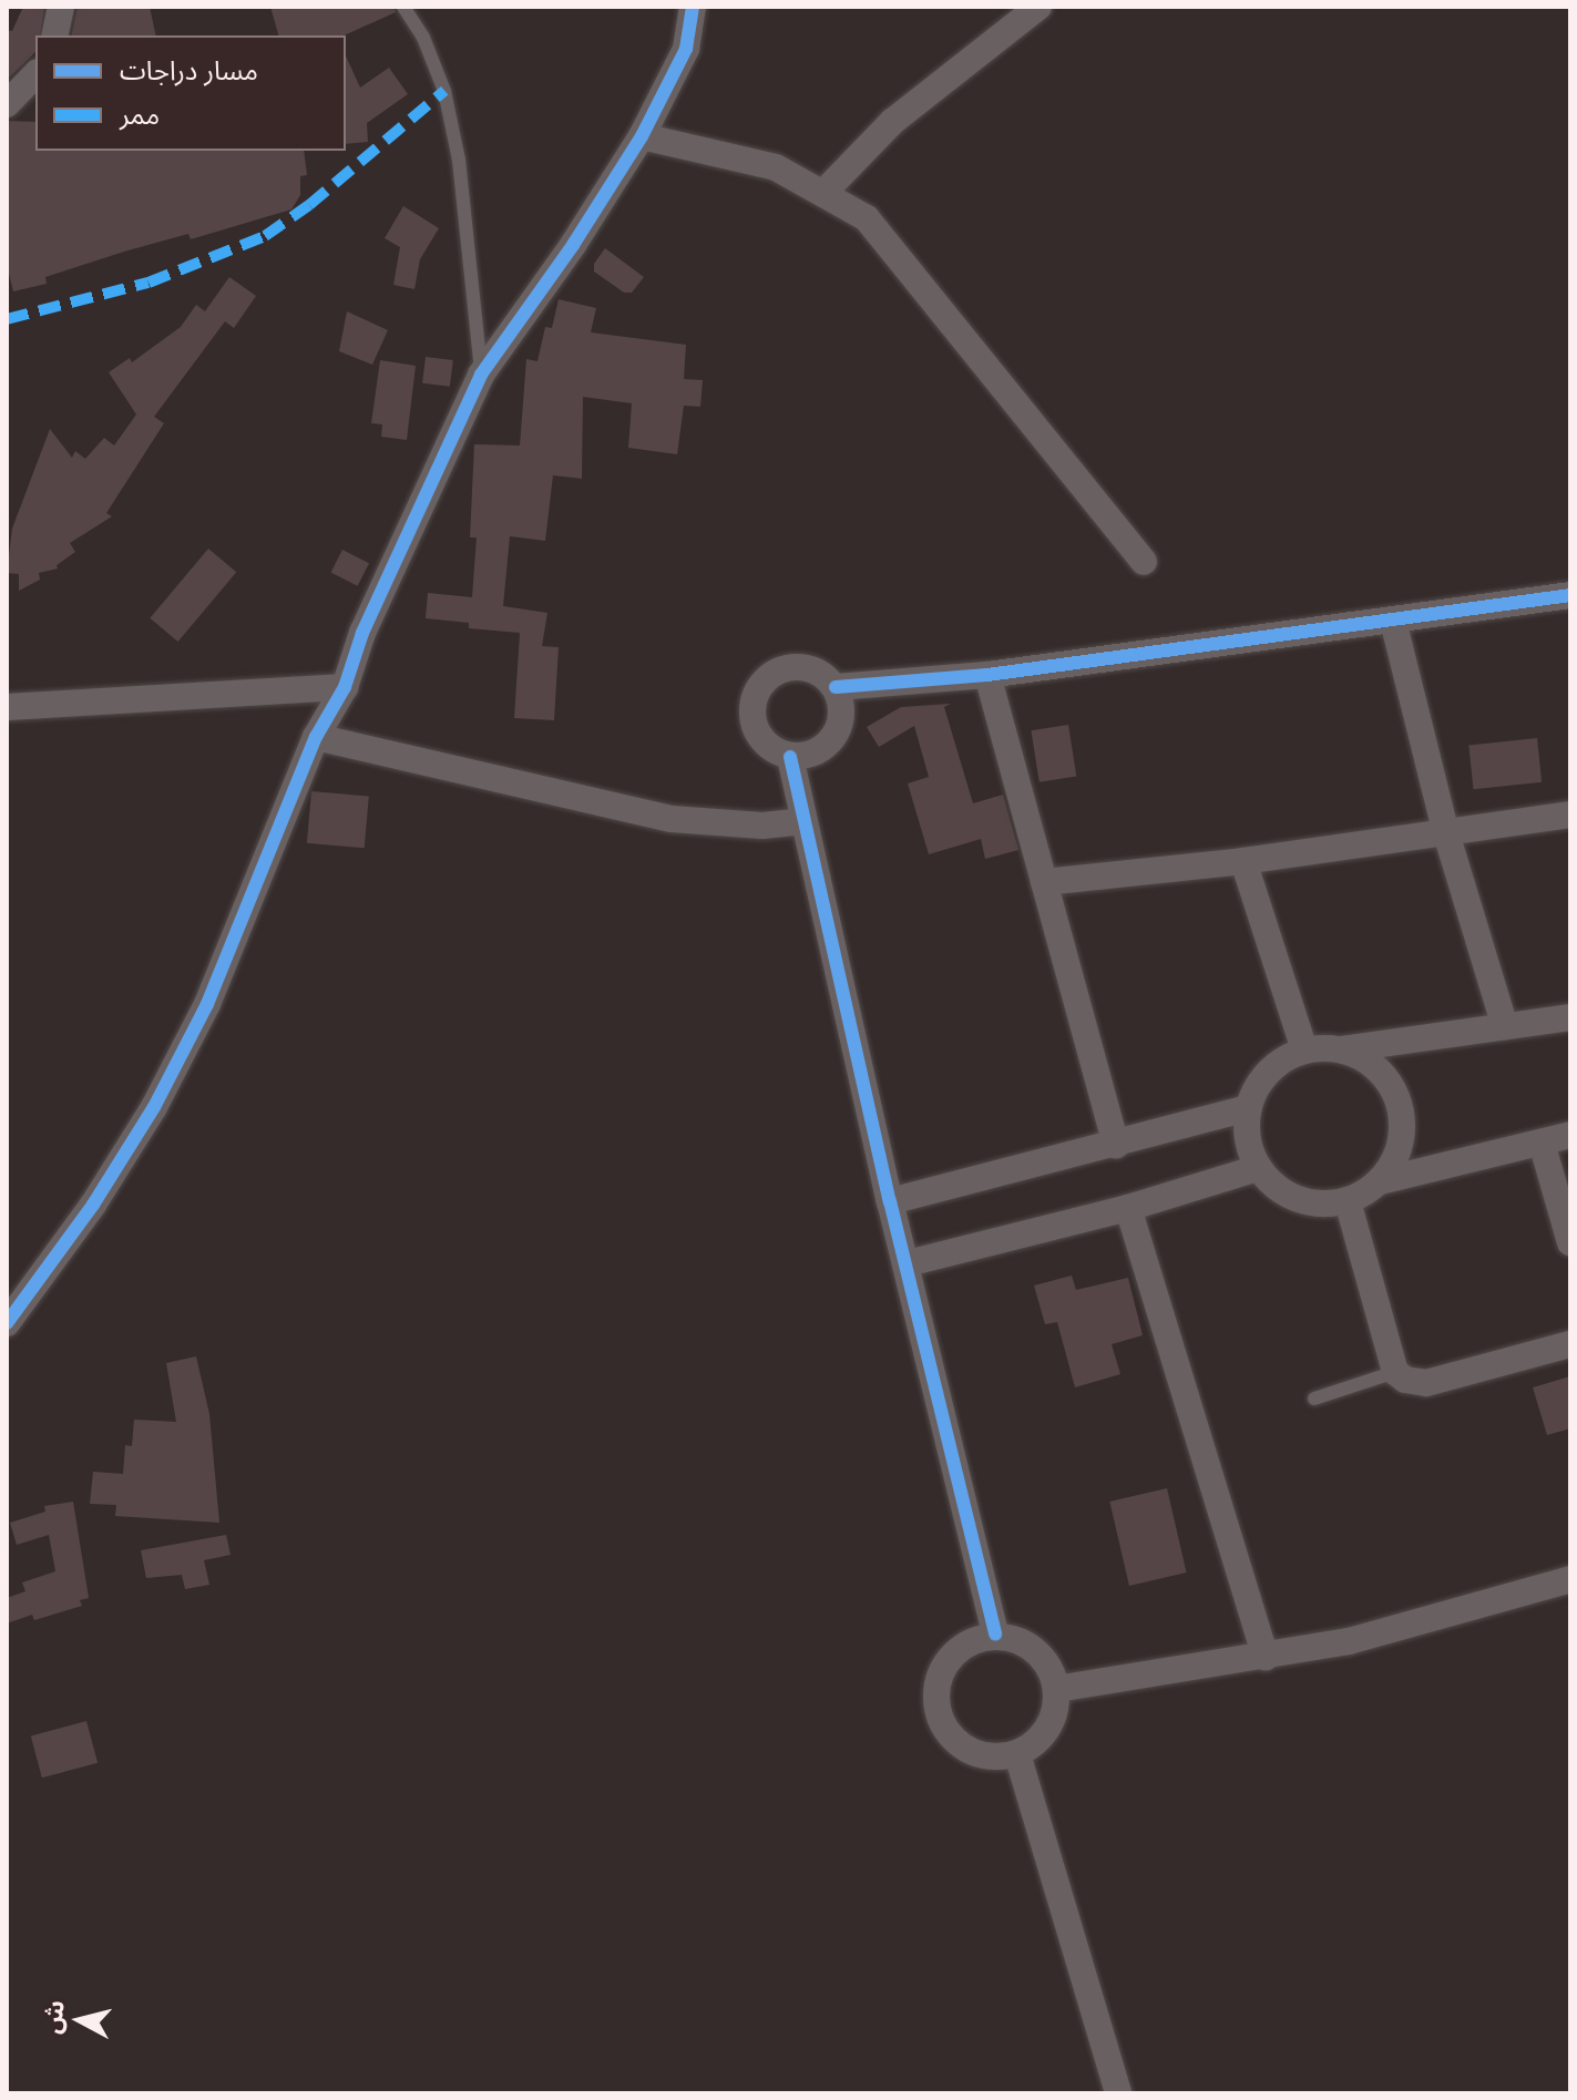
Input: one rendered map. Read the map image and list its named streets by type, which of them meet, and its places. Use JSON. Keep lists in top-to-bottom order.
{
  "legend": ["مسار دراجات", "ممر"],
  "north": "left"
}
